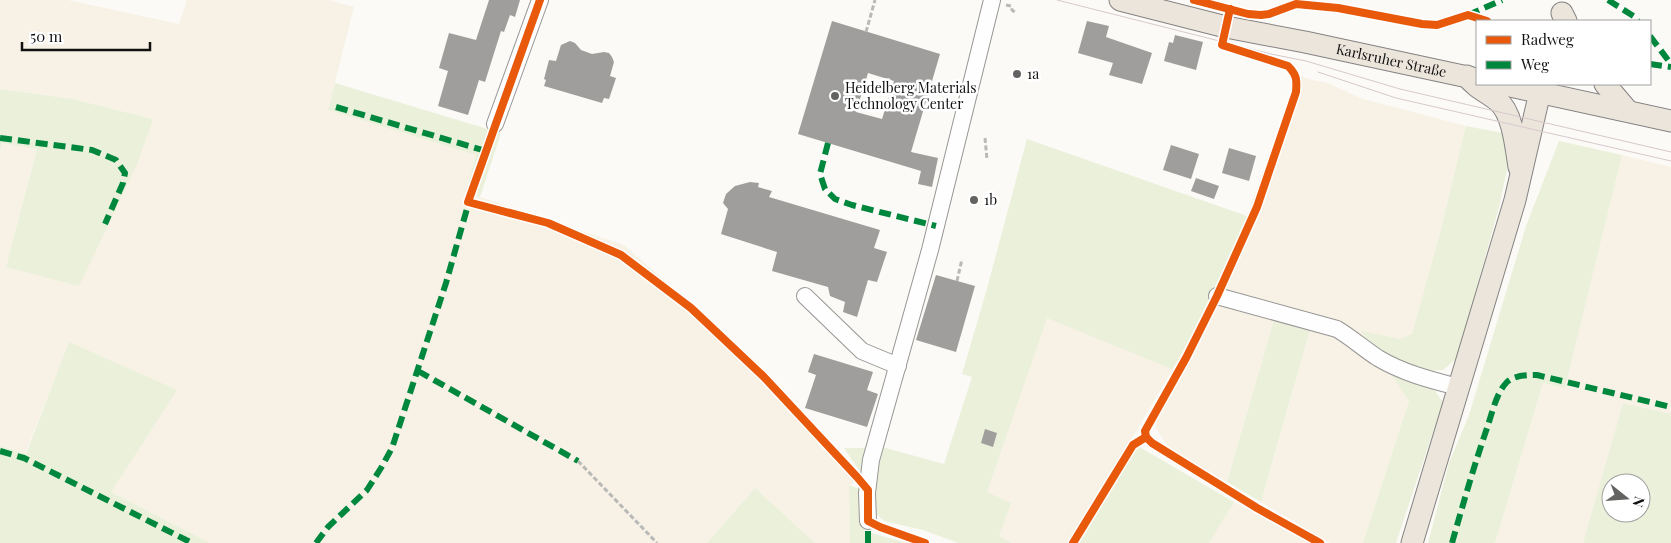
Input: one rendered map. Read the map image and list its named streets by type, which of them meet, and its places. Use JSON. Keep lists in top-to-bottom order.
{
  "streets": {
    "main road": ["Karlsruher Straße"]
  },
  "places": ["1a", "Heidelberg Materials Technology Center", "1b"],
  "legend": ["Radweg", "Weg"],
  "scale_bar": "50 m",
  "north": "right"
}
